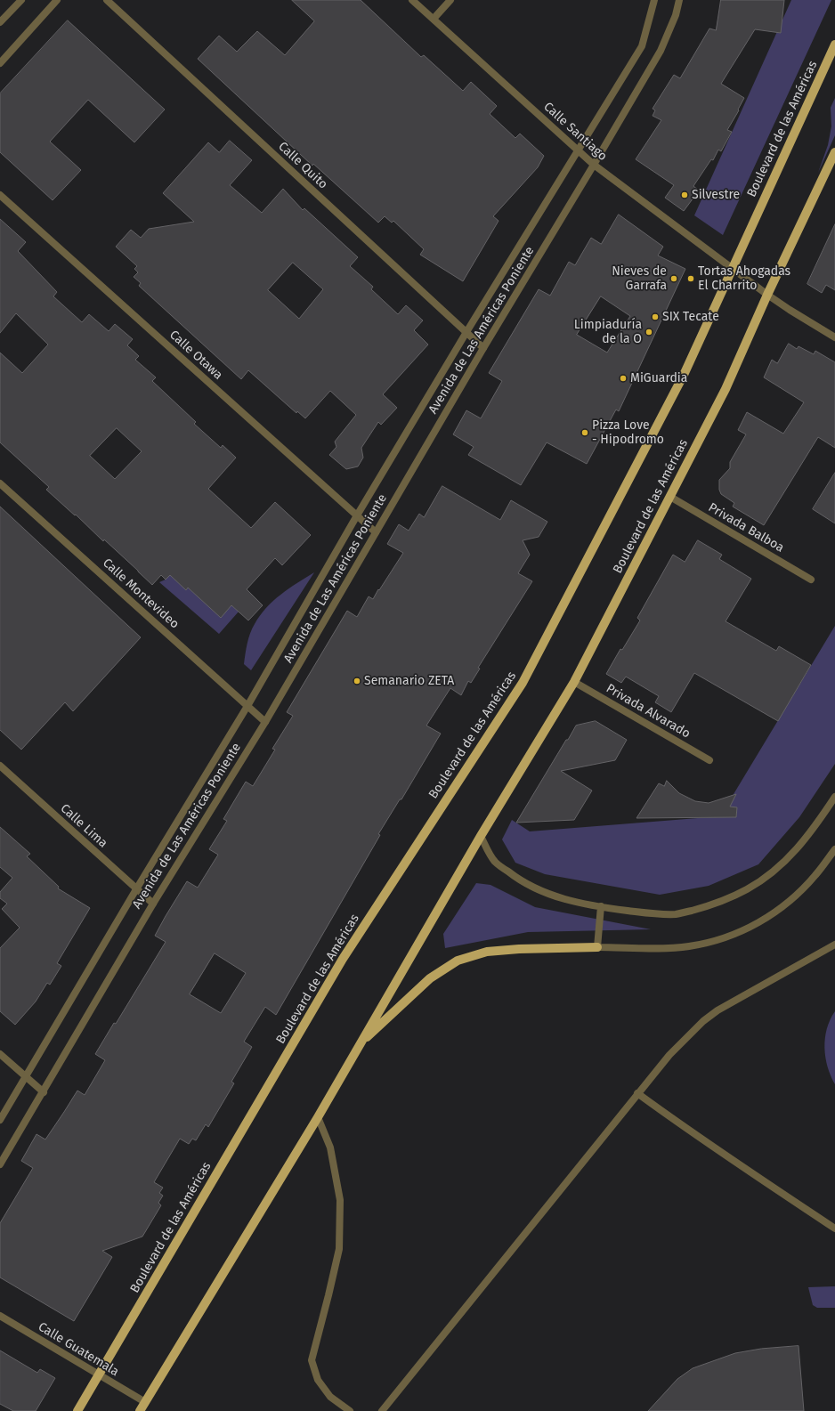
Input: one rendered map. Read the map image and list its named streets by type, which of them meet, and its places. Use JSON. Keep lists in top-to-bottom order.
{
  "streets": {
    "main road": ["Boulevard de las Américas"],
    "street": [
      "Calle Santiago",
      "Calle Quito",
      "Avenida de Las Américas Poniente",
      "Calle Otawa",
      "Privada Balboa",
      "Calle Montevideo",
      "Privada Alvarado",
      "Calle Lima",
      "Calle Guatemala"
    ]
  },
  "crossings": [
    ["Boulevard de las Américas", "Calle Santiago"],
    ["Boulevard de las Américas", "Privada Balboa"],
    ["Boulevard de las Américas", "Privada Alvarado"],
    ["Boulevard de las Américas", "Calle Guatemala"],
    ["Calle Santiago", "Avenida de Las Américas Poniente"],
    ["Calle Quito", "Avenida de Las Américas Poniente"],
    ["Avenida de Las Américas Poniente", "Calle Otawa"],
    ["Avenida de Las Américas Poniente", "Calle Montevideo"],
    ["Avenida de Las Américas Poniente", "Calle Lima"]
  ],
  "places": [
    "Silvestre",
    "Nieves de Garrafa",
    "Tortas Ahogadas El Charrito",
    "SIX Tecate",
    "Limpiaduría de la O",
    "MiGuardia",
    "Pizza Love - Hipodromo",
    "Semanario ZETA"
  ]
}
